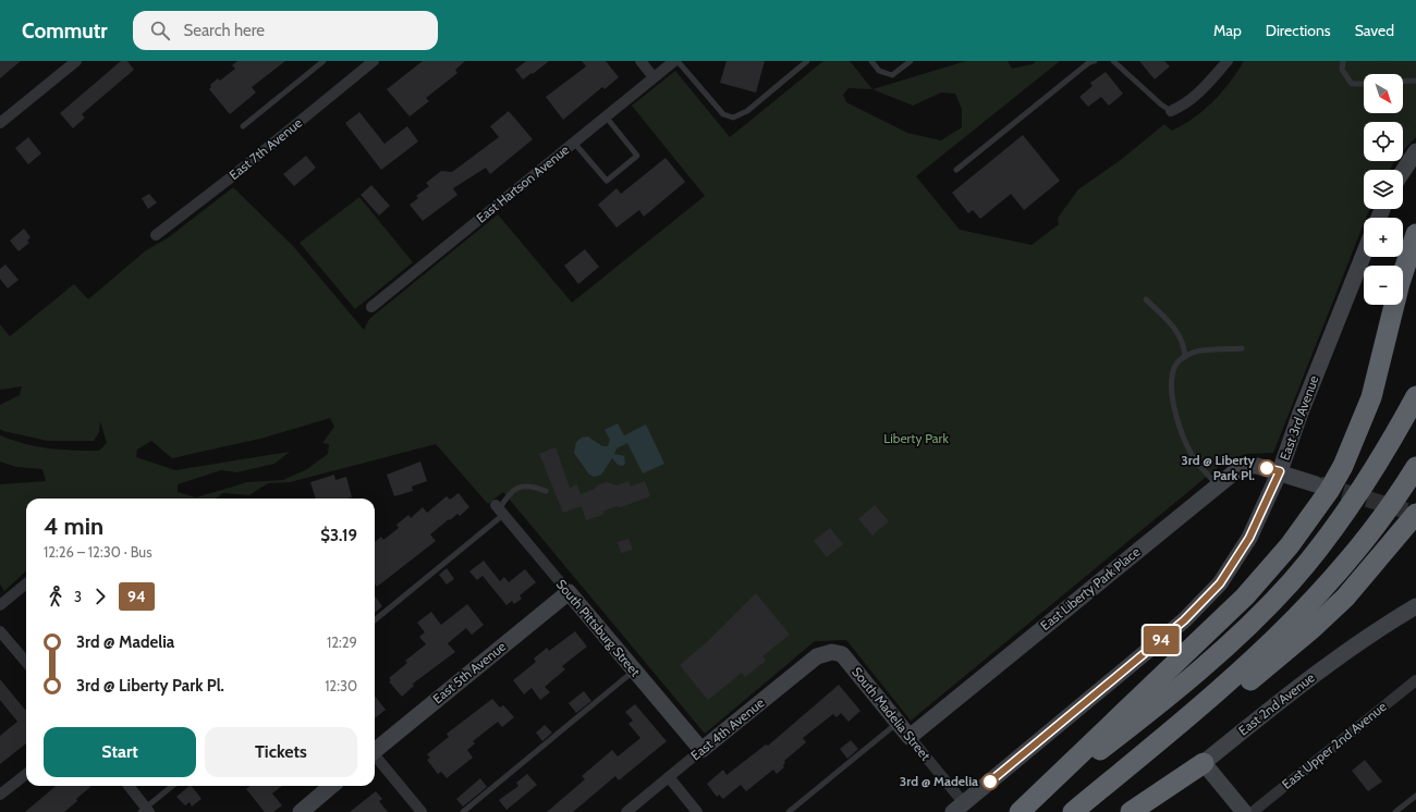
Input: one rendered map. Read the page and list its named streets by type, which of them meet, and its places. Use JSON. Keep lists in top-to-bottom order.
{
  "streets": {
    "street": [
      "East 7th Avenue",
      "East Hartson Avenue",
      "East 3rd Avenue",
      "East Liberty Park Place",
      "South Pittsburg Street",
      "East 5th Avenue",
      "East 2nd Avenue",
      "South Madelia Street",
      "East 4th Avenue",
      "East Upper 2nd Avenue"
    ]
  },
  "crossings": [
    ["East 3rd Avenue", "East Liberty Park Place"],
    ["East 3rd Avenue", "South Madelia Street"],
    ["East Liberty Park Place", "South Madelia Street"],
    ["South Pittsburg Street", "East 5th Avenue"],
    ["South Pittsburg Street", "East 4th Avenue"],
    ["South Madelia Street", "East 4th Avenue"]
  ],
  "parks": ["Liberty Park"],
  "places": ["3rd @ Liberty Park Pl.", "3rd @ Madelia"],
  "lines": ["bus line 94"],
  "north": "bottom right",
  "page": {
    "header": "Commutr",
    "search": "Search here",
    "nav": ["Map", "Directions", "Saved"],
    "on_map": "94",
    "map_buttons": ["+", "−"],
    "heading": ["4 min", "12:26 – 12:30 · Bus", "$3.19"],
    "legs": ["3", "94"],
    "list": [
      {
        "name": "3rd @ Madelia",
        "value": "12:29"
      },
      {
        "name": "3rd @ Liberty Park Pl.",
        "value": "12:30"
      }
    ],
    "buttons": ["Start", "Tickets"]
  }
}
